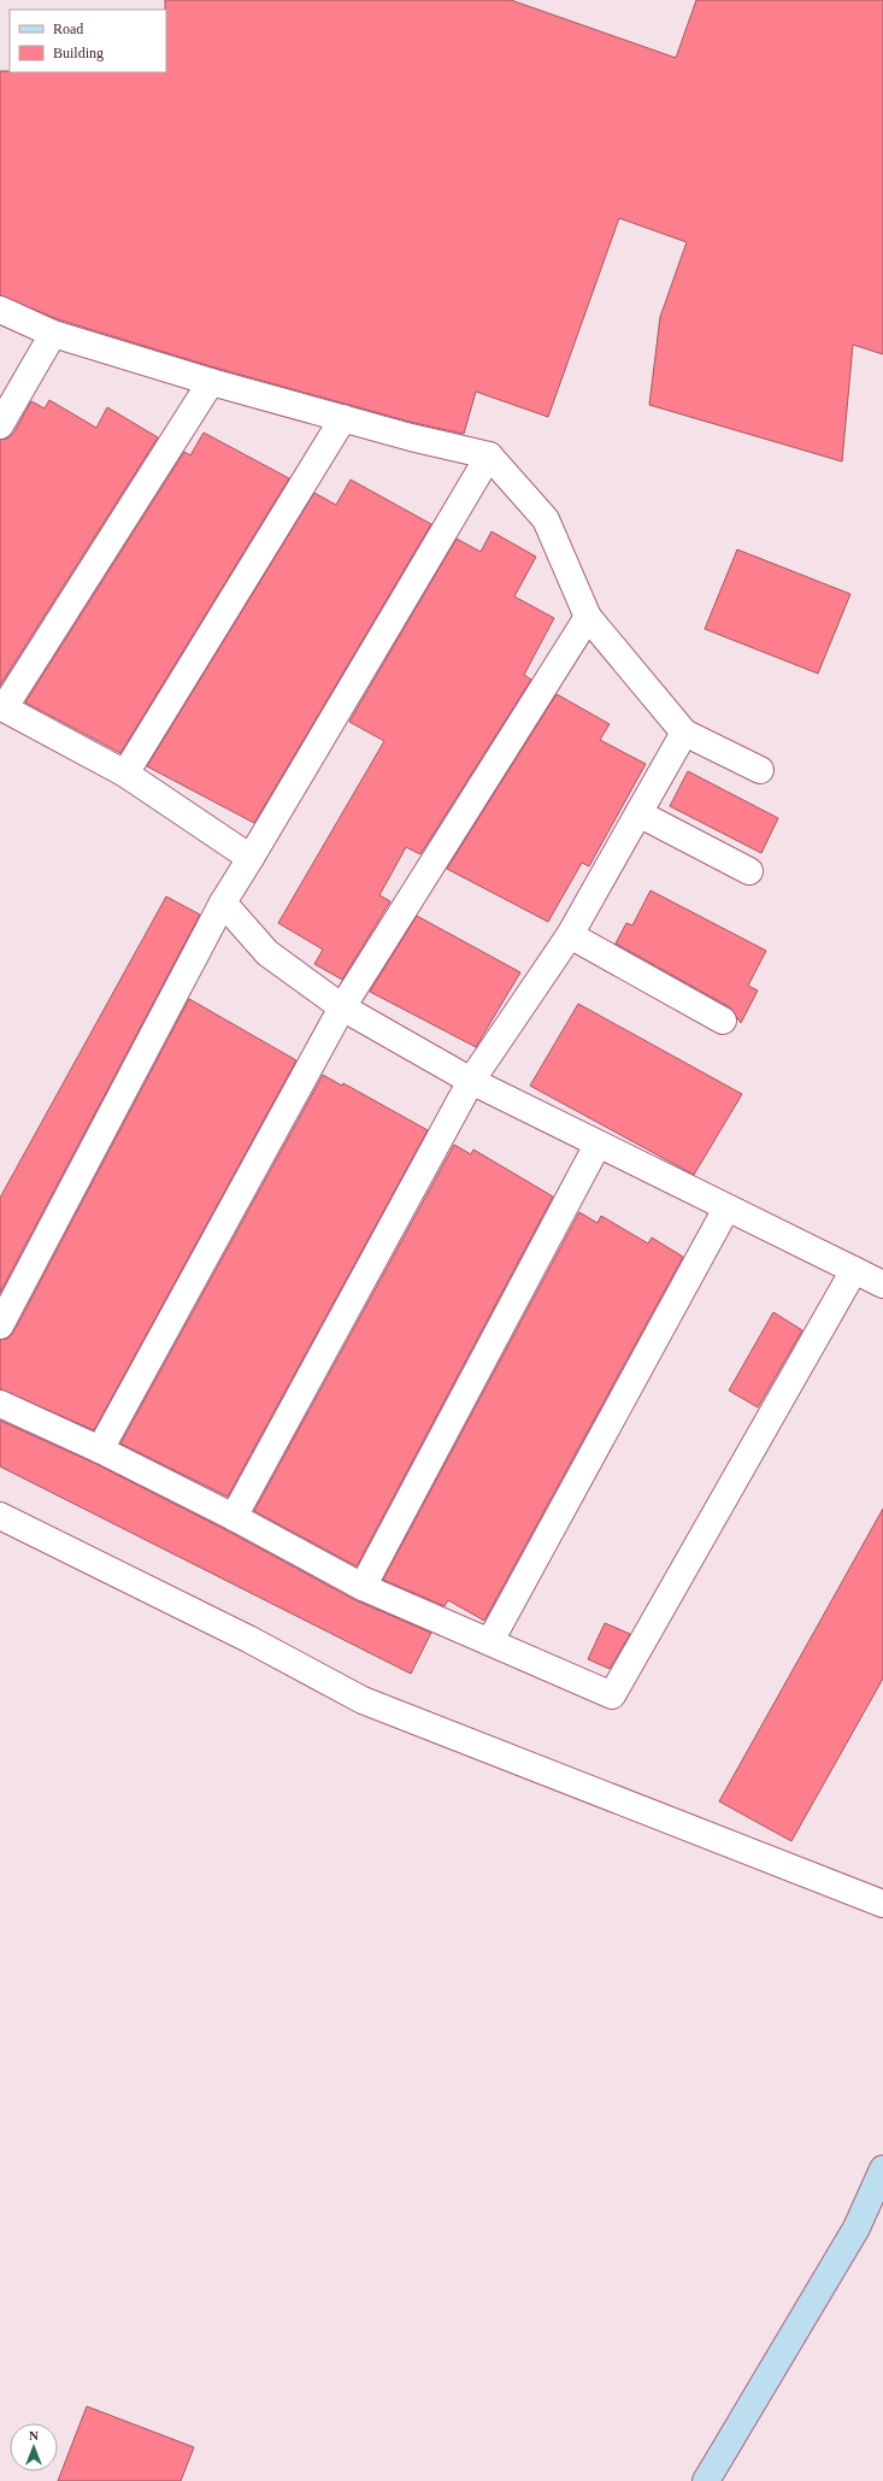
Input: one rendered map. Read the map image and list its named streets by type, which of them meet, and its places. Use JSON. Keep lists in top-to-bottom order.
{
  "legend": ["Road", "Building"],
  "north": "top"
}
